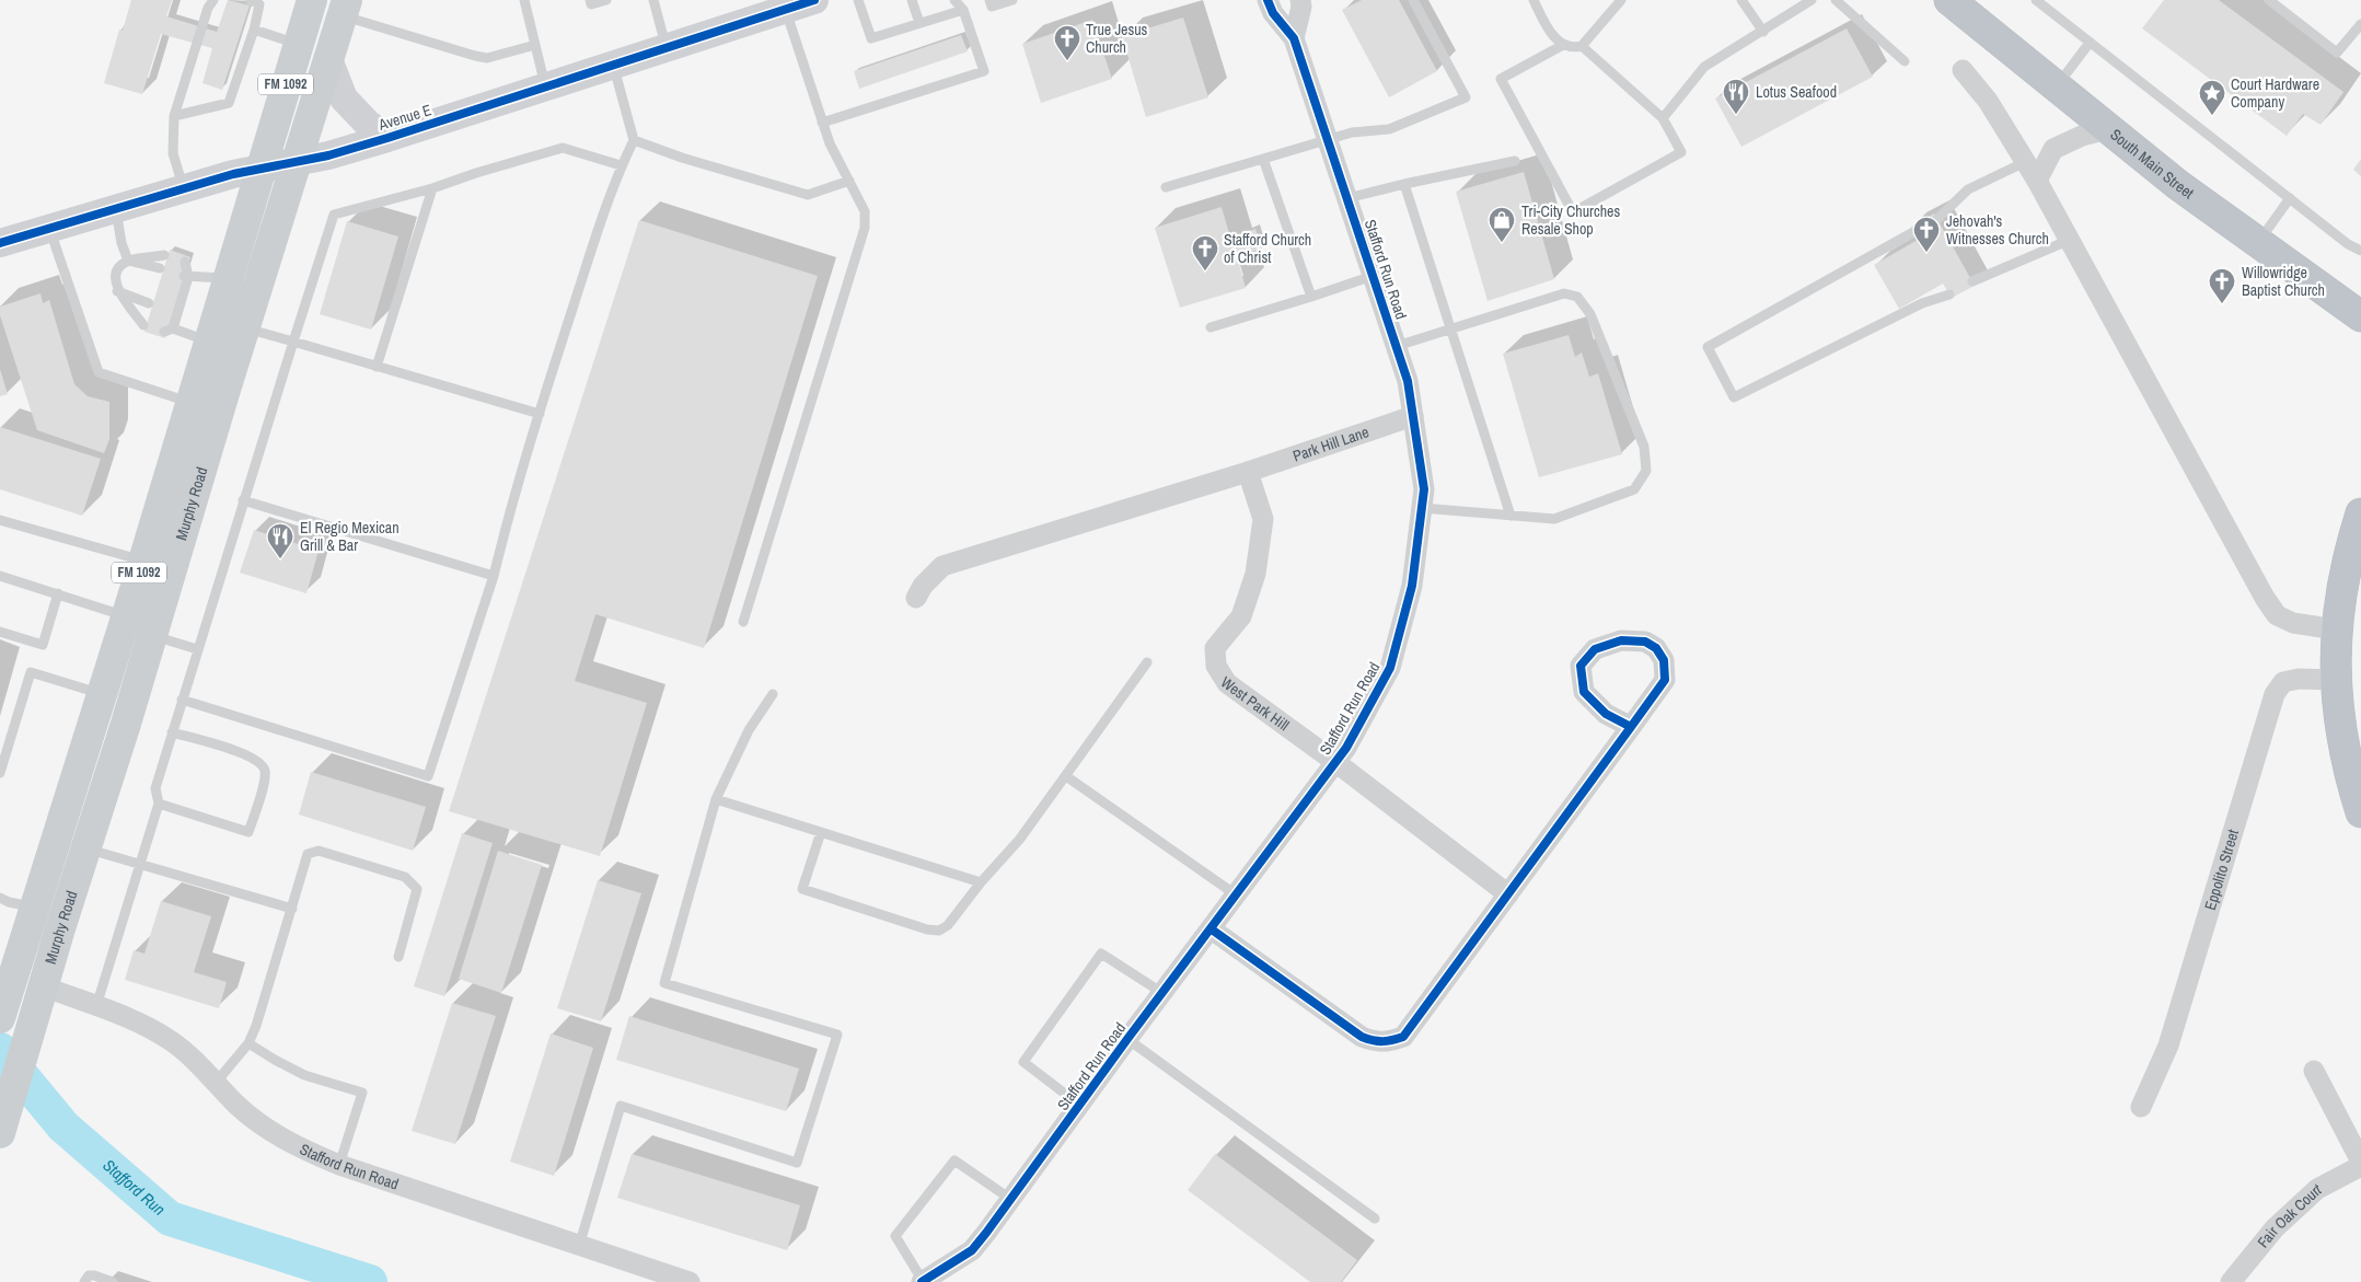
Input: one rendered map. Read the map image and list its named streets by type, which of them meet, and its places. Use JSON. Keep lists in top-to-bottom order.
{
  "streets": {
    "highway": ["South Main Street"],
    "main road": ["FM 1092", "Murphy Road"],
    "street": [
      "Avenue E",
      "Stafford Run Road",
      "Park Hill Lane",
      "West Park Hill",
      "Eppolito Street",
      "Fair Oak Court"
    ]
  },
  "crossings": [
    ["Avenue E", "Murphy Road"],
    ["Stafford Run Road", "Park Hill Lane"],
    ["Stafford Run Road", "Murphy Road"],
    ["Stafford Run Road", "West Park Hill"],
    ["Park Hill Lane", "West Park Hill"]
  ],
  "water": ["Stafford Run"],
  "places": {
    "church": [
      "True Jesus Church",
      "Jehovah's Witnesses Church",
      "Stafford Church of Christ",
      "Willowridge Baptist Church"
    ],
    "restaurant": ["Lotus Seafood", "El Regio Mexican Grill & Bar"],
    "place": ["Court Hardware Company"],
    "shop": ["Tri-City Churches Resale Shop"]
  }
}
